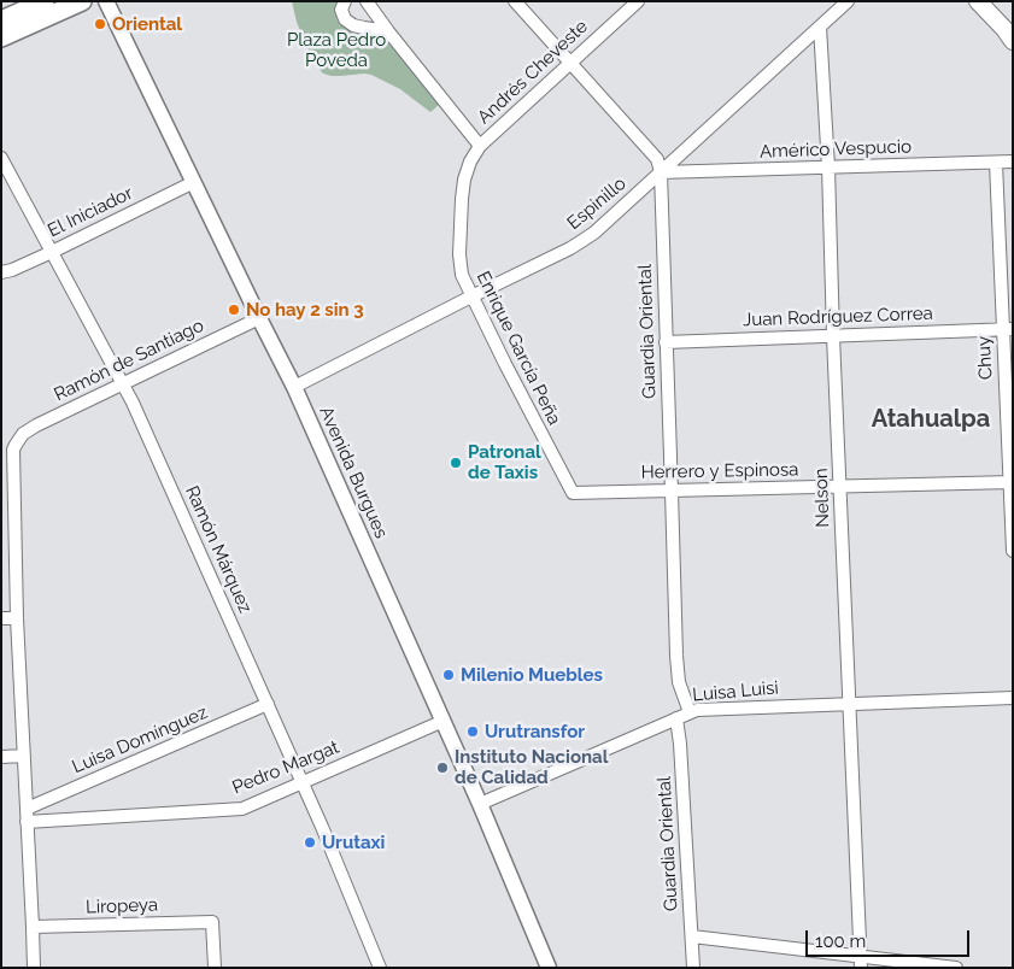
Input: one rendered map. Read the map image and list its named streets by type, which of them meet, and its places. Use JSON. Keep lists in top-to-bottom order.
{
  "streets": {
    "street": [
      "Andrés Cheveste",
      "Américo Vespucio",
      "Espinillo",
      "El Iniciador",
      "Juan Rodríguez Correa",
      "Guardia Oriental",
      "Enrique García Peña",
      "Chuy",
      "Ramón de Santiago",
      "Herrero y Espinosa",
      "Avenida Burgues",
      "Nelson",
      "Ramón Márquez",
      "Luisa Luisi",
      "Luisa Domínguez",
      "Pedro Margat",
      "Liropeya"
    ]
  },
  "crossings": [
    ["Andrés Cheveste", "Guardia Oriental"],
    ["Andrés Cheveste", "Enrique García Peña"],
    ["Américo Vespucio", "Espinillo"],
    ["Américo Vespucio", "Guardia Oriental"],
    ["Américo Vespucio", "Chuy"],
    ["Américo Vespucio", "Nelson"],
    ["Espinillo", "Guardia Oriental"],
    ["Espinillo", "Enrique García Peña"],
    ["Espinillo", "Avenida Burgues"],
    ["Espinillo", "Nelson"],
    ["El Iniciador", "Avenida Burgues"],
    ["El Iniciador", "Ramón Márquez"],
    ["Juan Rodríguez Correa", "Guardia Oriental"],
    ["Juan Rodríguez Correa", "Chuy"],
    ["Juan Rodríguez Correa", "Nelson"],
    ["Guardia Oriental", "Herrero y Espinosa"],
    ["Guardia Oriental", "Luisa Luisi"],
    ["Enrique García Peña", "Herrero y Espinosa"],
    ["Chuy", "Herrero y Espinosa"],
    ["Ramón de Santiago", "Avenida Burgues"],
    ["Ramón de Santiago", "Ramón Márquez"],
    ["Herrero y Espinosa", "Nelson"],
    ["Avenida Burgues", "Luisa Luisi"],
    ["Avenida Burgues", "Pedro Margat"],
    ["Nelson", "Luisa Luisi"],
    ["Ramón Márquez", "Luisa Domínguez"],
    ["Ramón Márquez", "Pedro Margat"]
  ],
  "districts": ["Atahualpa"],
  "parks": ["Plaza Pedro Poveda"],
  "places": [
    "Oriental",
    "No hay 2 sin 3",
    "Patronal de Taxis",
    "Milenio Muebles",
    "Urutransfor",
    "Instituto Nacional de Calidad",
    "Urutaxi"
  ],
  "scale_bar": "100 m"
}
